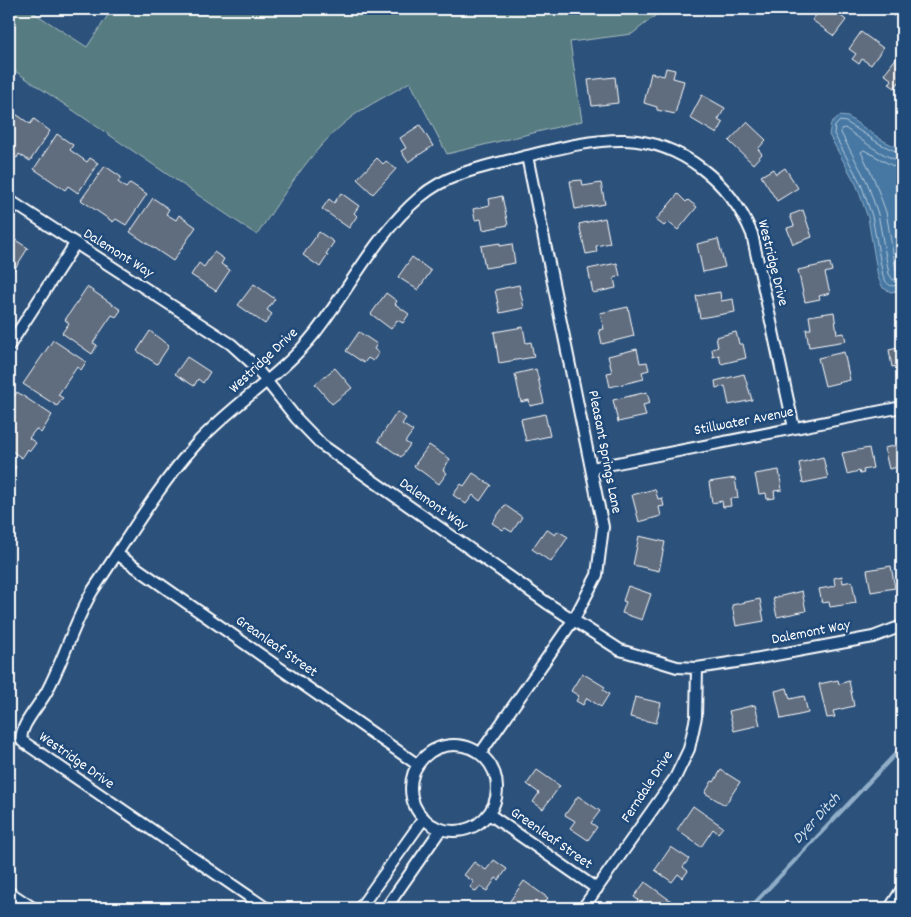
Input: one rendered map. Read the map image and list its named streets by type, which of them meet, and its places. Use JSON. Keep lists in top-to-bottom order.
{
  "streets": {
    "street": [
      "Dalemont Way",
      "Westridge Drive",
      "Stillwater Avenue",
      "Pleasant Springs Lane",
      "Greanleaf Street",
      "Ferndale Drive",
      "Greenleaf Street"
    ]
  },
  "crossings": [
    ["Dalemont Way", "Westridge Drive"],
    ["Dalemont Way", "Pleasant Springs Lane"],
    ["Dalemont Way", "Ferndale Drive"],
    ["Westridge Drive", "Stillwater Avenue"],
    ["Westridge Drive", "Pleasant Springs Lane"],
    ["Westridge Drive", "Greanleaf Street"],
    ["Stillwater Avenue", "Pleasant Springs Lane"],
    ["Pleasant Springs Lane", "Greanleaf Street"],
    ["Pleasant Springs Lane", "Greenleaf Street"],
    ["Greanleaf Street", "Greenleaf Street"],
    ["Ferndale Drive", "Greenleaf Street"]
  ],
  "water": ["Dyer Ditch"]
}
